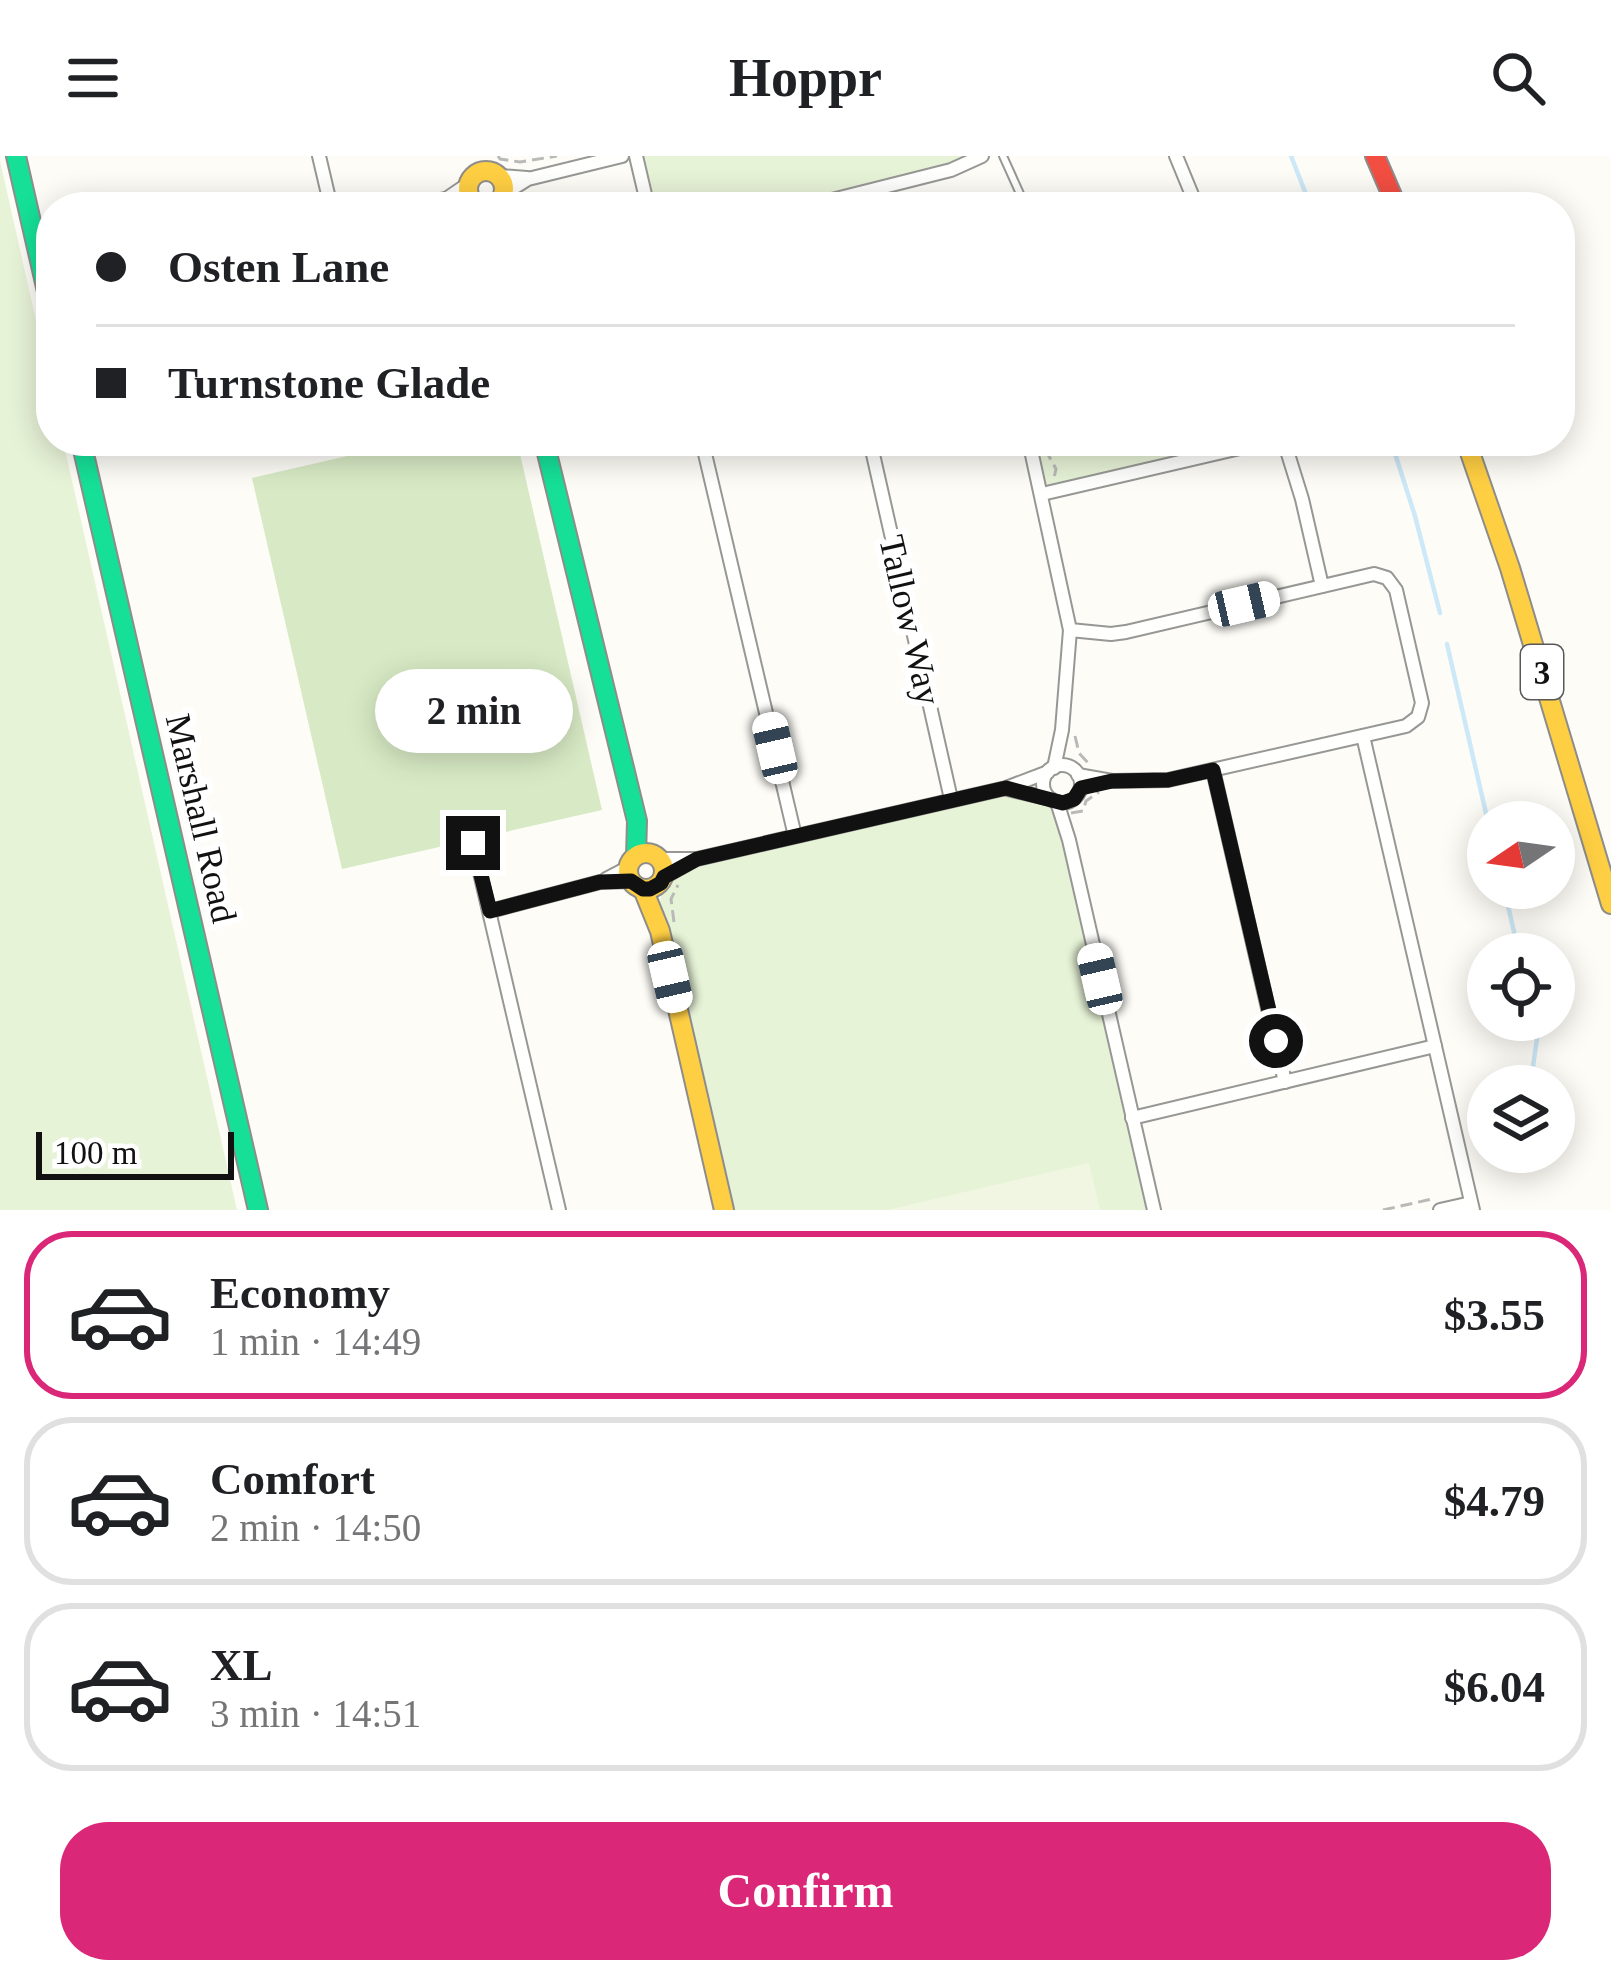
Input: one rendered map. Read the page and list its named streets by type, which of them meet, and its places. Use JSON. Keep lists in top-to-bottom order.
{
  "streets": {
    "main road": ["3", "Marshall Road"],
    "street": ["Tallow Way"]
  },
  "scale_bar": "100 m",
  "north": "left",
  "page": {
    "header": "Hoppr",
    "banner": ["Osten Lane", "Turnstone Glade"],
    "bubble": "2 min",
    "scale": "100 m",
    "list": [
      {
        "name": "Economy",
        "note": "1 min · 14:49",
        "value": "$3.55"
      },
      {
        "name": "Comfort",
        "note": "2 min · 14:50",
        "value": "$4.79"
      },
      {
        "name": "XL",
        "note": "3 min · 14:51",
        "value": "$6.04"
      }
    ],
    "buttons": "Confirm"
  }
}
